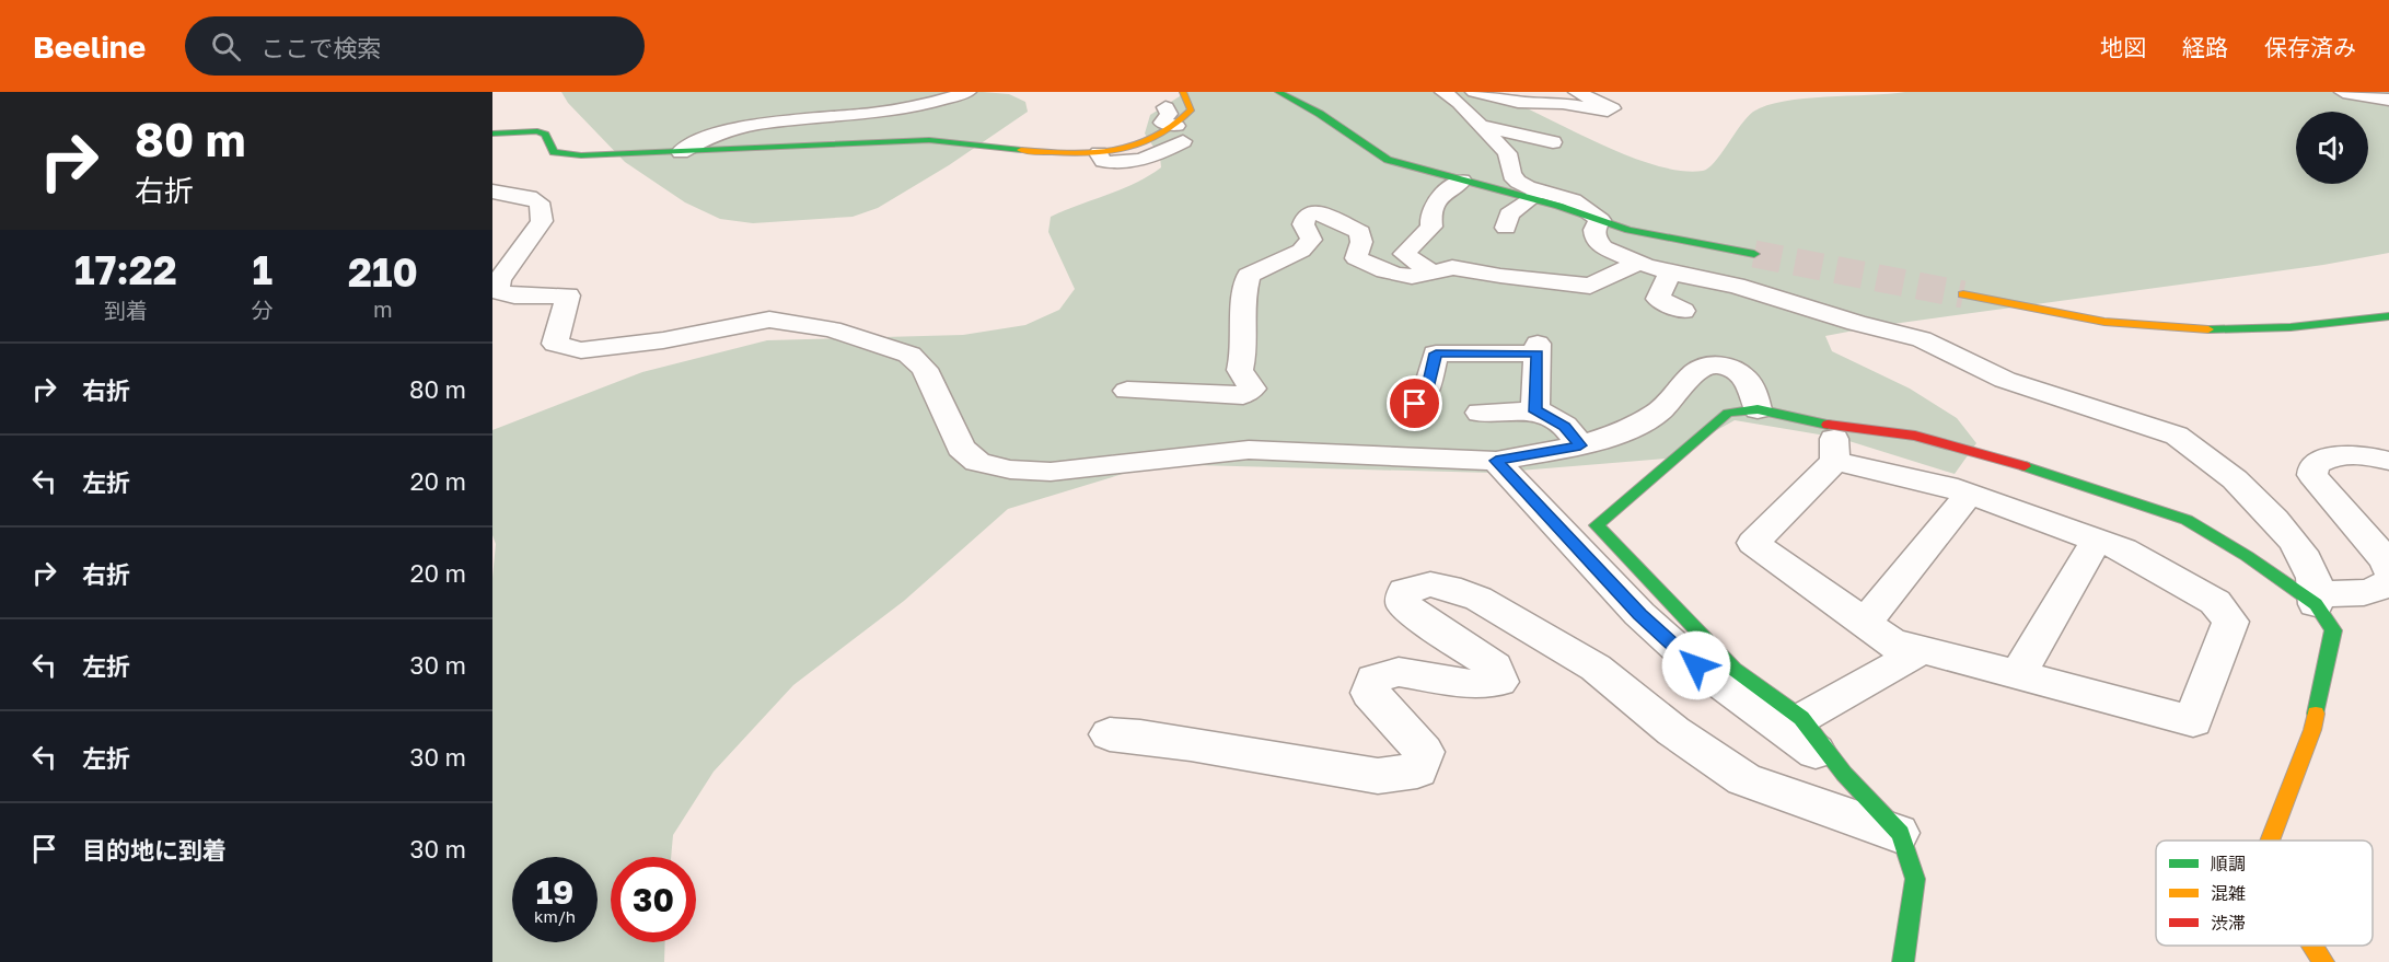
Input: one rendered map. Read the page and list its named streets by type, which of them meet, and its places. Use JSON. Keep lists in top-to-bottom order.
{
  "legend": ["順調", "混雑", "渋滞"],
  "page": {
    "header": "Beeline",
    "search": "ここで検索",
    "nav": ["地図", "経路", "保存済み"],
    "turn": ["80 m", "右折"],
    "eta": [
      "17:22",
      "到着",
      "1",
      "分",
      "210",
      "m"
    ],
    "list": [
      {
        "name": "右折",
        "value": "80 m"
      },
      {
        "name": "左折",
        "value": "20 m"
      },
      {
        "name": "右折",
        "value": "20 m"
      },
      {
        "name": "左折",
        "value": "30 m"
      },
      {
        "name": "左折",
        "value": "30 m"
      },
      {
        "name": "目的地に到着",
        "value": "30 m"
      }
    ],
    "speed": "19 km/h",
    "limit": "30"
  }
}
